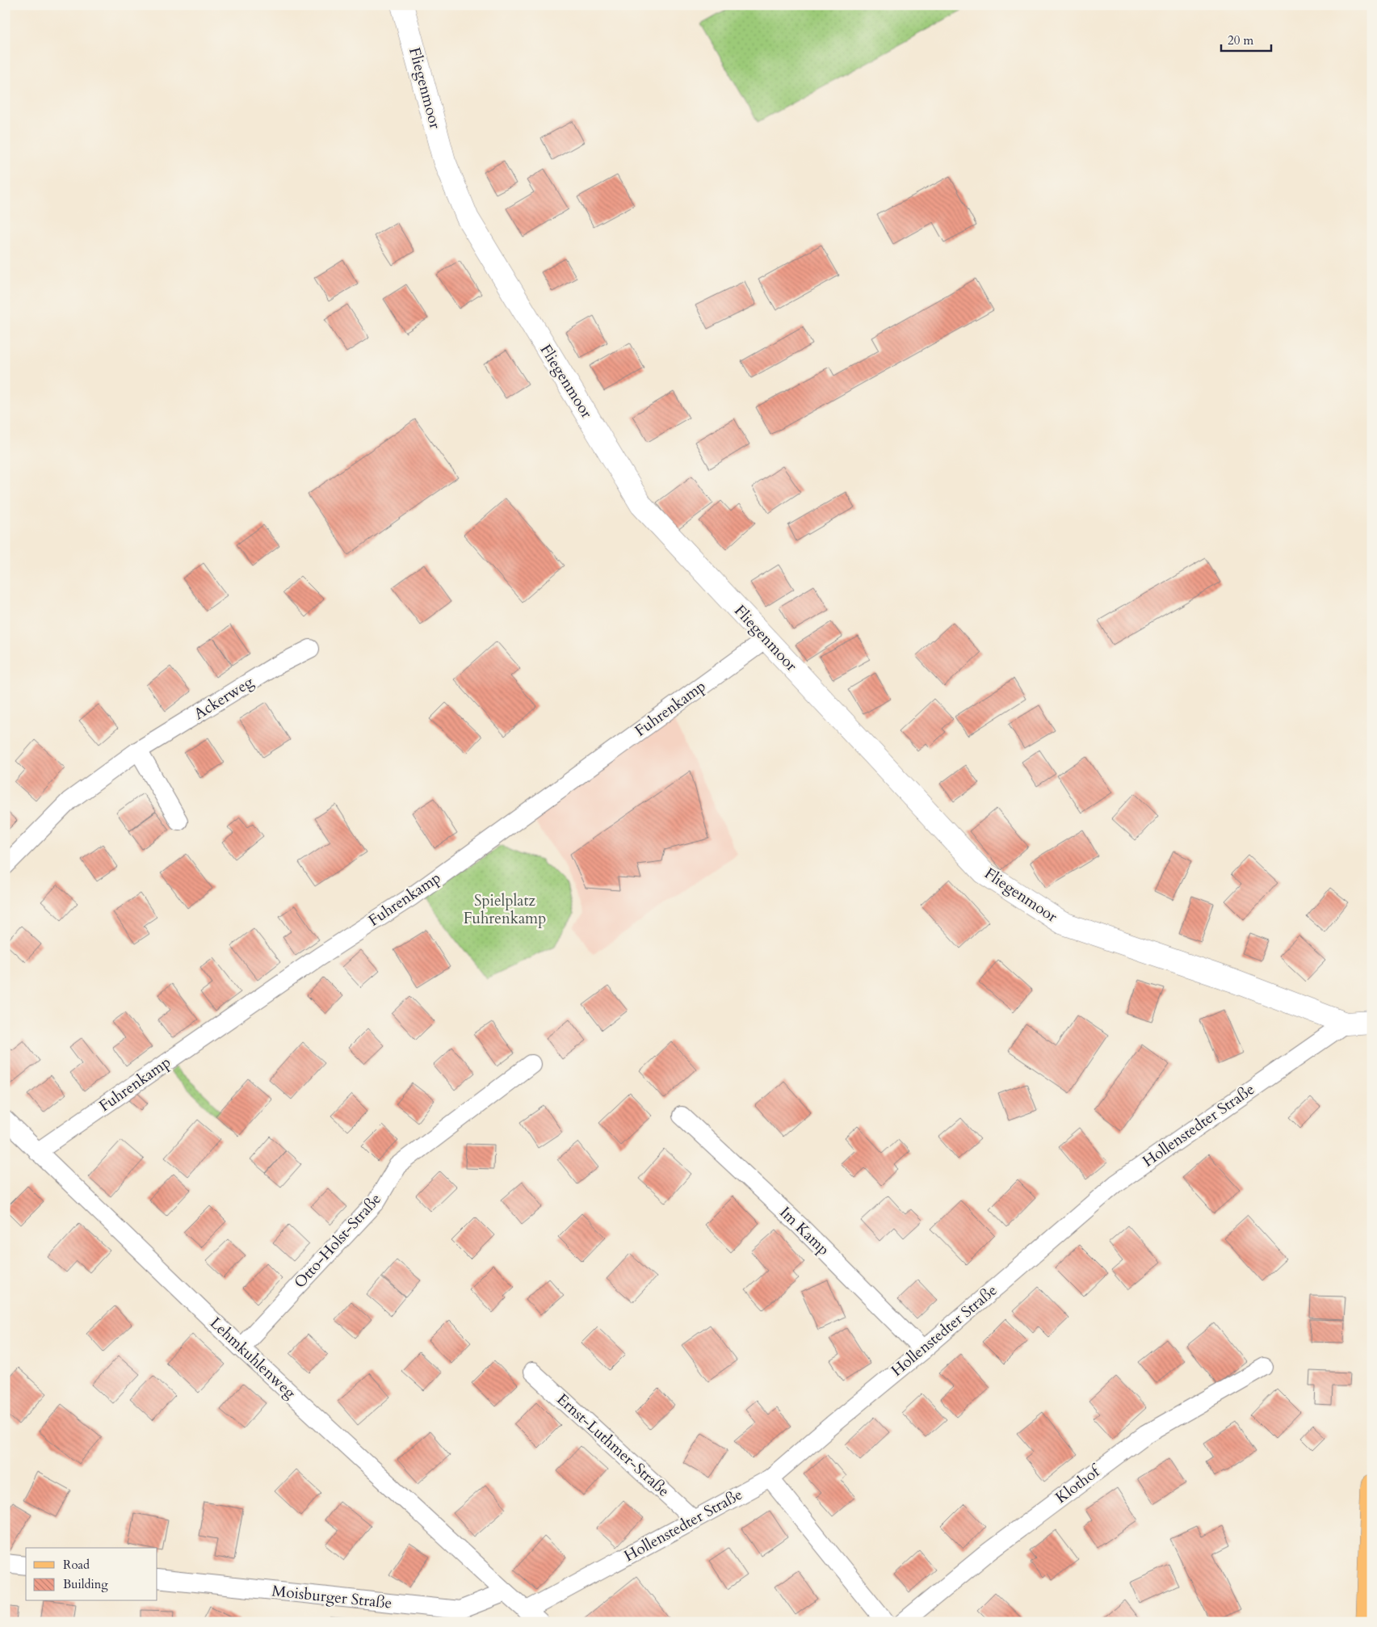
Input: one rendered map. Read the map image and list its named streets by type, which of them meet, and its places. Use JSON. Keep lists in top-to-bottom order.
{
  "streets": {
    "street": [
      "Fliegenmoor",
      "Ackerweg",
      "Fuhrenkamp",
      "Hollenstedter Straße",
      "Im Kamp",
      "Otto-Holst-Straße",
      "Lehmkuhlenweg",
      "Ernst-Luthmer-Straße",
      "Klothof",
      "Moisburger Straße"
    ]
  },
  "crossings": [
    ["Fliegenmoor", "Fuhrenkamp"],
    ["Fliegenmoor", "Hollenstedter Straße"],
    ["Fuhrenkamp", "Lehmkuhlenweg"],
    ["Hollenstedter Straße", "Im Kamp"],
    ["Hollenstedter Straße", "Lehmkuhlenweg"],
    ["Hollenstedter Straße", "Ernst-Luthmer-Straße"],
    ["Otto-Holst-Straße", "Lehmkuhlenweg"],
    ["Lehmkuhlenweg", "Moisburger Straße"]
  ],
  "parks": ["Spielplatz Fuhrenkamp"],
  "legend": ["Road", "Building"],
  "scale_bar": "20 m"
}
